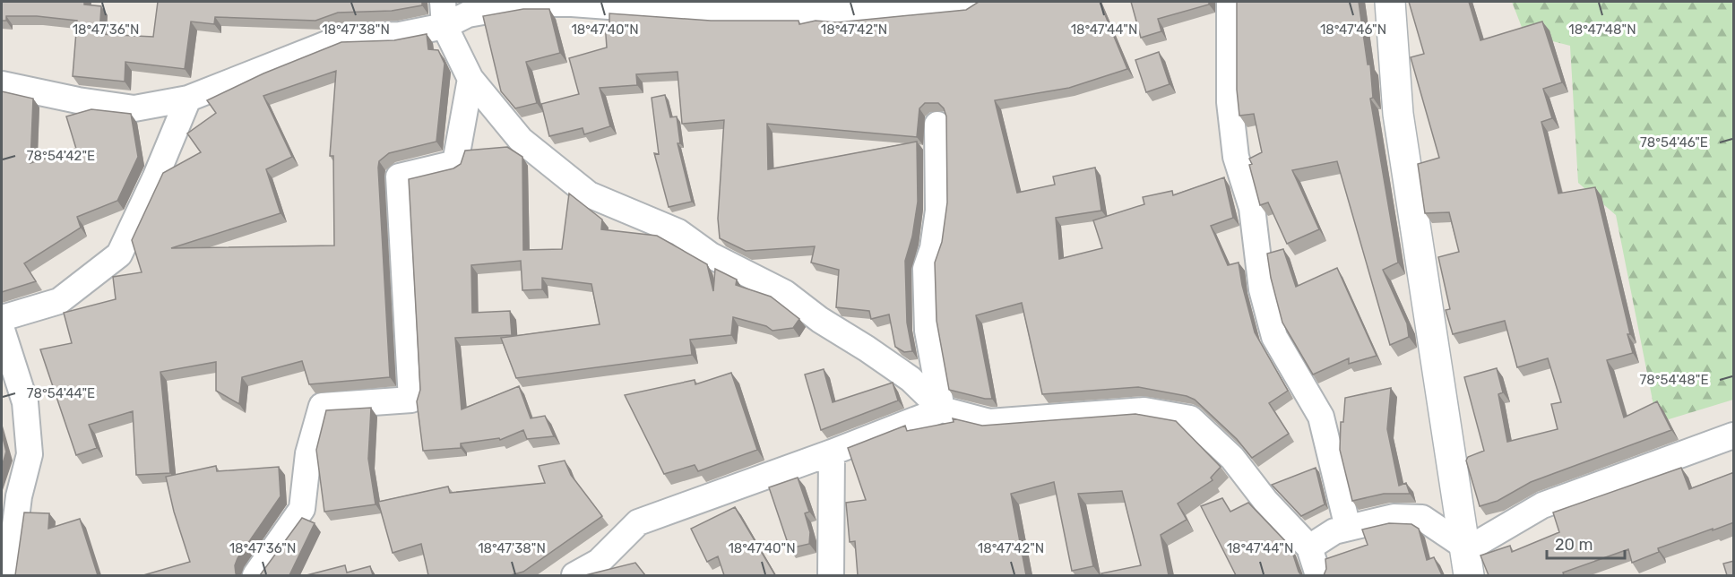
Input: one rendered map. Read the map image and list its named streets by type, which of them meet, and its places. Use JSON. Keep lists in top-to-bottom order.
{
  "scale_bar": "20 m",
  "coordinates": [
    "18°47'36\"N",
    "18°47'38\"N",
    "18°47'40\"N",
    "18°47'42\"N",
    "18°47'44\"N",
    "18°47'46\"N",
    "18°47'48\"N",
    "78°54'46\"E",
    "78°54'42\"E",
    "78°54'48\"E",
    "78°54'44\"E"
  ]
}
